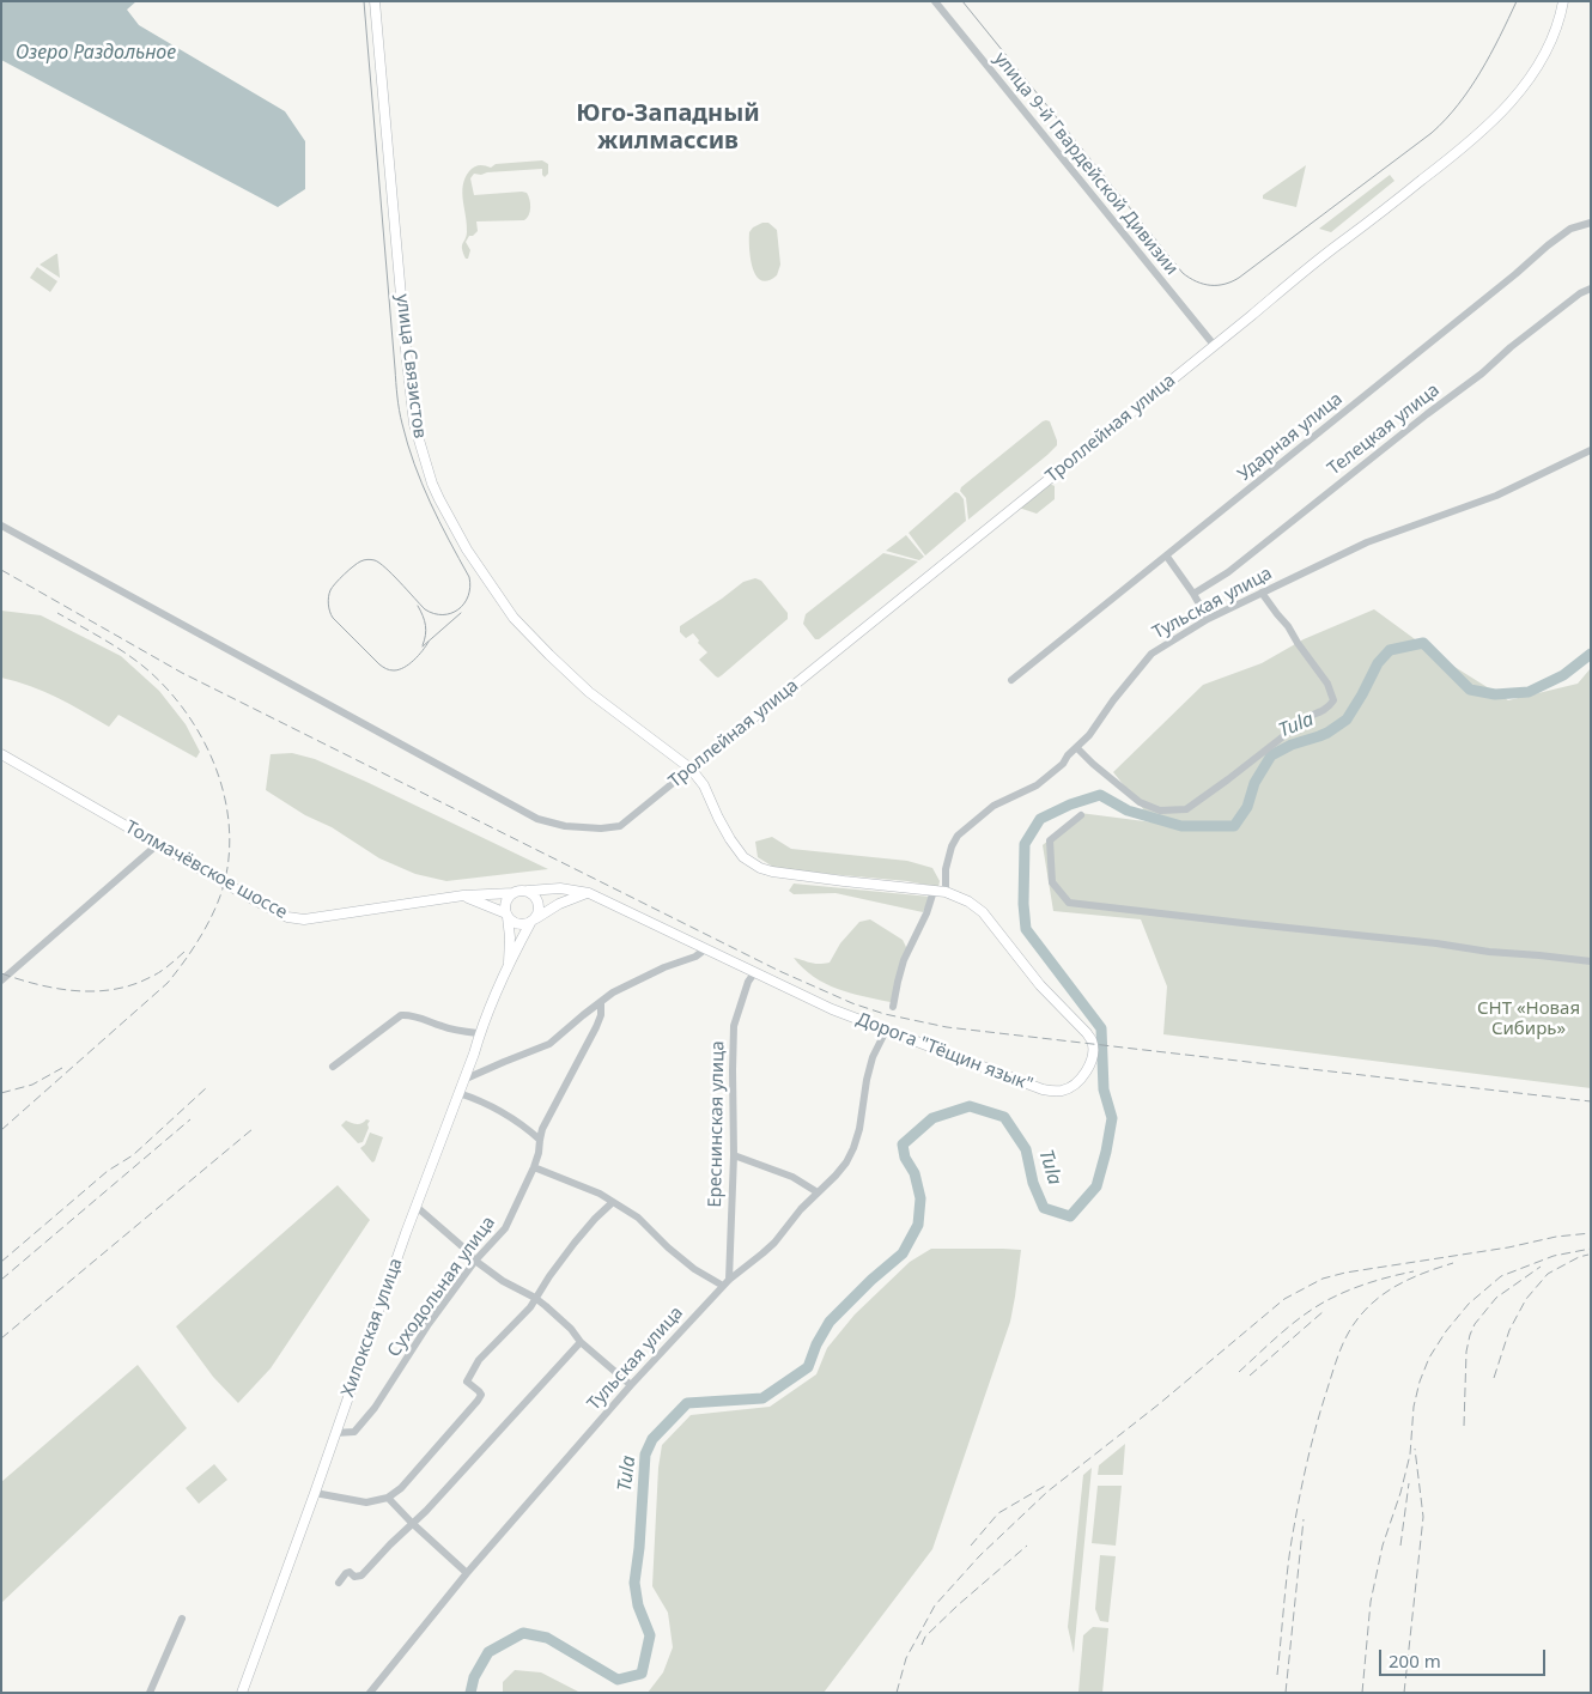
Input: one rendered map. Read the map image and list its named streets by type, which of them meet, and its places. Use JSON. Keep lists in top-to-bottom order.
{
  "streets": {
    "main road": [
      "улица Связистов",
      "Троллейная улица",
      "Толмачёвское шоссе",
      "Дорога \"Тёщин язык\"",
      "Хилокская улица"
    ],
    "street": [
      "улица 9-й Гвардейской Дивизии",
      "Телецкая улица",
      "Ударная улица",
      "Тульская улица",
      "Ереснинская улица",
      "Суходольная улица"
    ]
  },
  "crossings": [
    ["улица 9-й Гвардейской Дивизии", "Троллейная улица"],
    ["улица Связистов", "Троллейная улица"],
    ["улица Связистов", "Дорога \"Тёщин язык\""],
    ["Троллейная улица", "Дорога \"Тёщин язык\""],
    ["Тульская улица", "Дорога \"Тёщин язык\""],
    ["Тульская улица", "Ереснинская улица"],
    ["Толмачёвское шоссе", "Дорога \"Тёщин язык\""],
    ["Толмачёвское шоссе", "Хилокская улица"],
    ["Дорога \"Тёщин язык\"", "Ереснинская улица"],
    ["Дорога \"Тёщин язык\"", "Хилокская улица"],
    ["Суходольная улица", "Хилокская улица"]
  ],
  "districts": ["Юго-Западный жилмассив"],
  "water": ["Озеро Раздольное", "Tula"],
  "parks": ["СНТ «Новая Сибирь»"],
  "scale_bar": "200 m"
}
